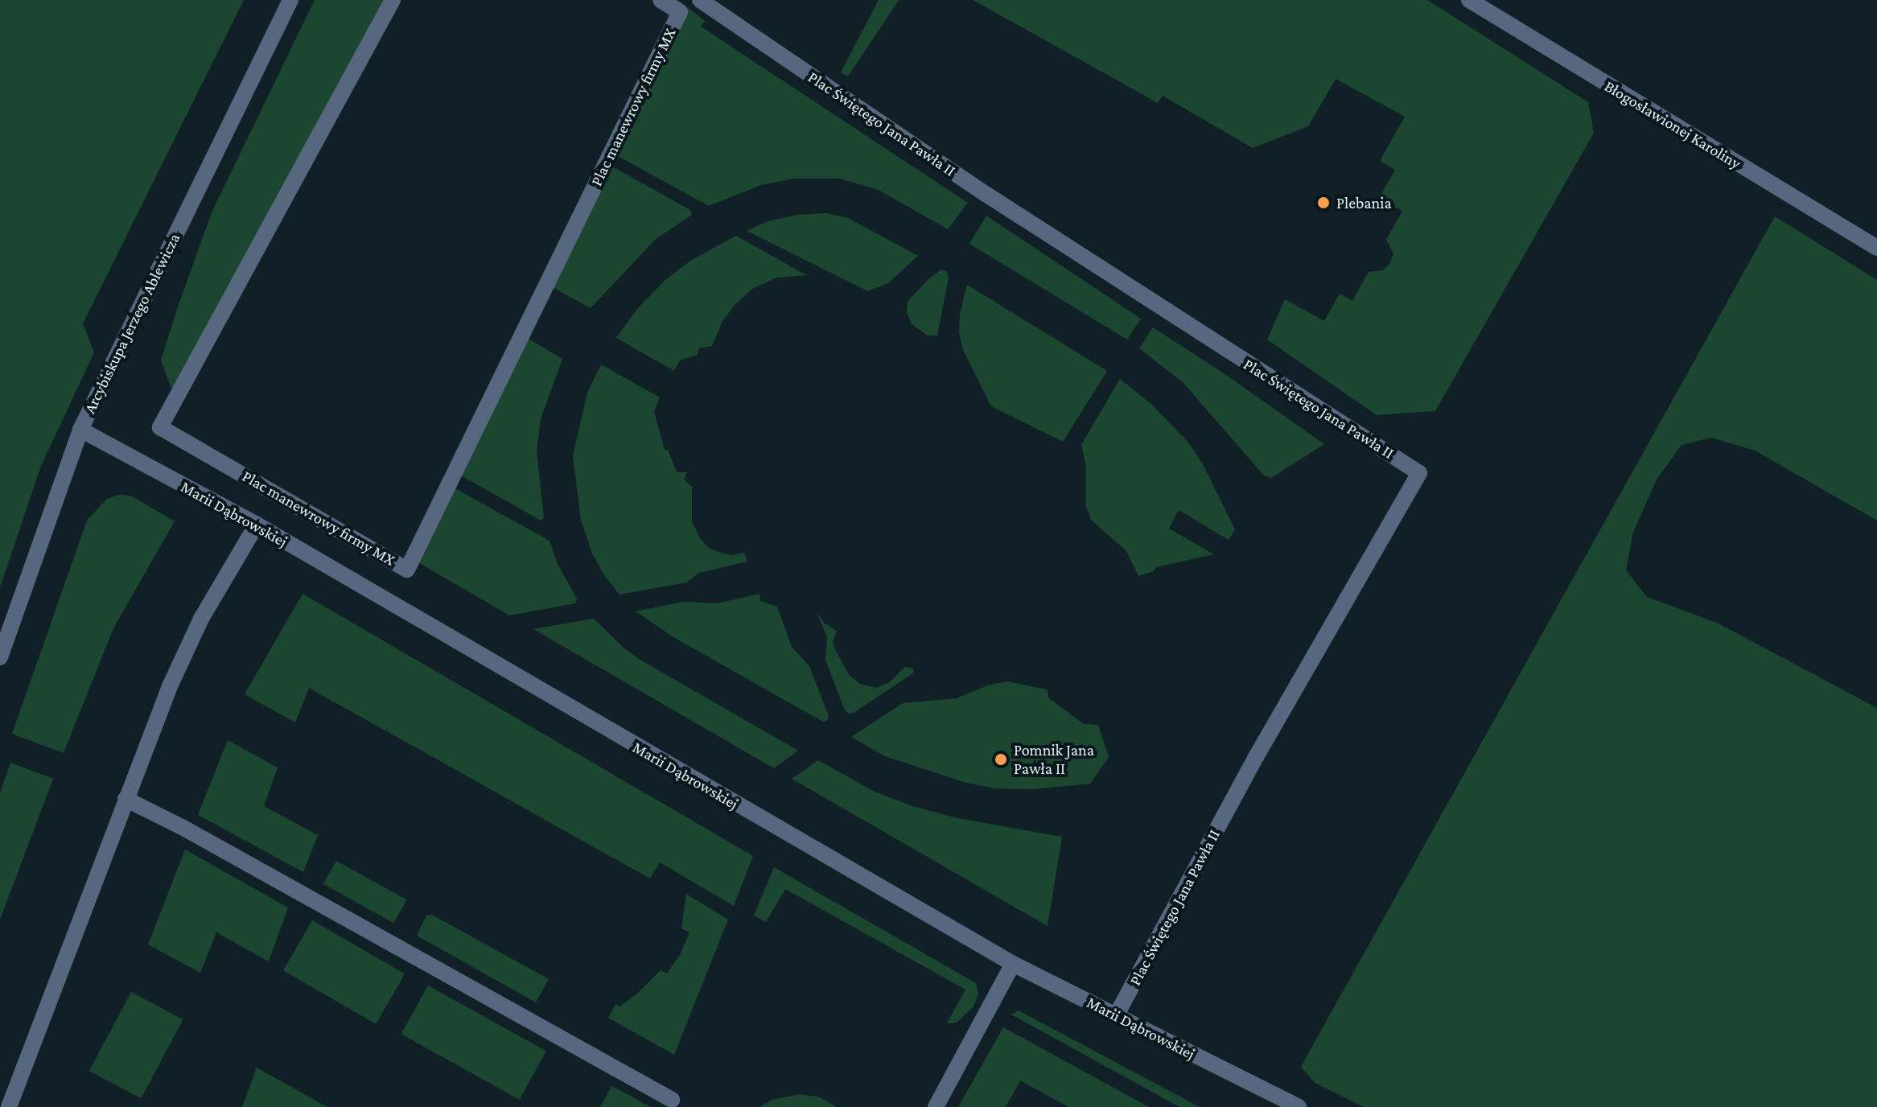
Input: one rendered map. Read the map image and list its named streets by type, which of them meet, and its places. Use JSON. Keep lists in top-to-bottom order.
{
  "streets": {
    "street": [
      "Plac manewrowy firmy MX",
      "Plac Świętego Jana Pawła II",
      "Błogosławionej Karoliny",
      "Arcybiskupa Jerzego Ablewicza",
      "Marii Dąbrowskiej"
    ]
  },
  "crossings": [
    ["Plac Świętego Jana Pawła II", "Marii Dąbrowskiej"],
    ["Arcybiskupa Jerzego Ablewicza", "Marii Dąbrowskiej"]
  ],
  "places": ["Plebania", "Pomnik Jana Pawła II"]
}
